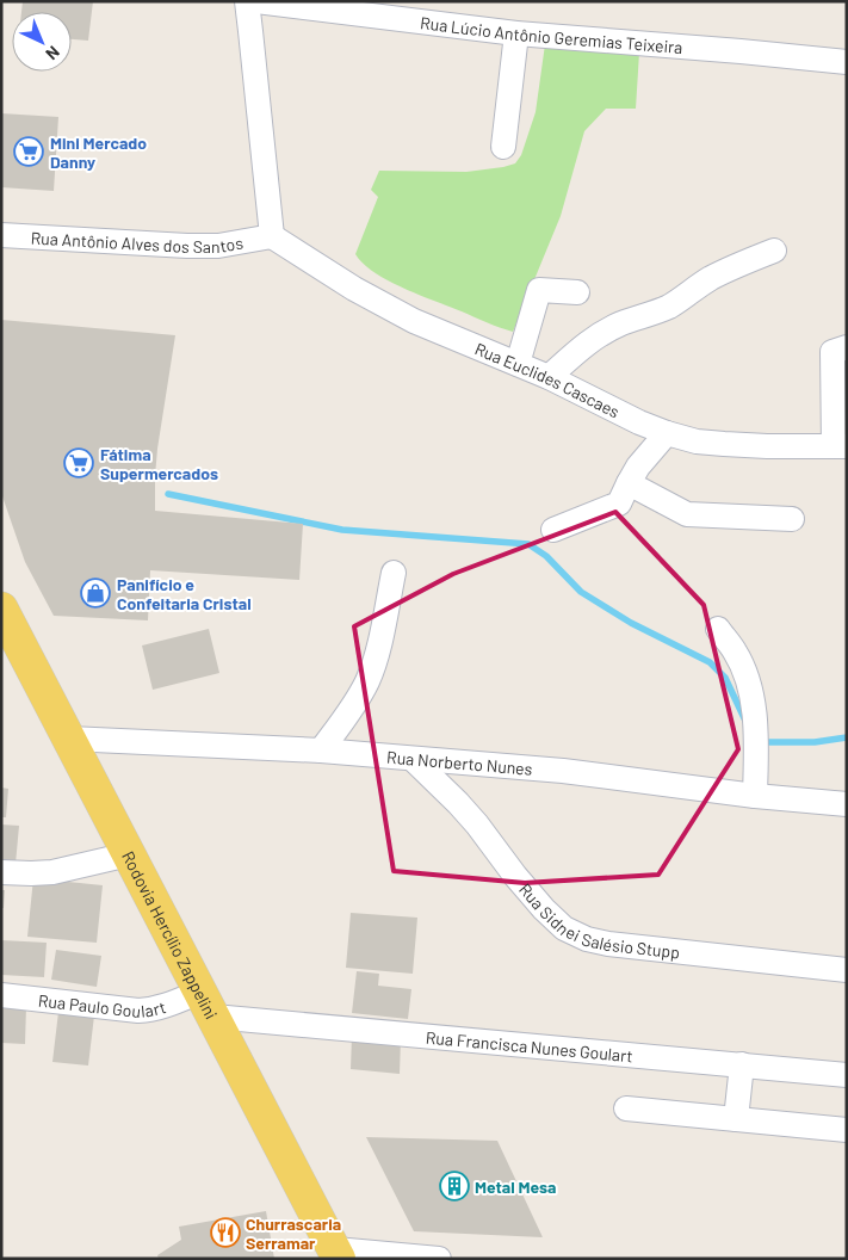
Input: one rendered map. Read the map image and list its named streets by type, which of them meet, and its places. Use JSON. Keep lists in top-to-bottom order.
{
  "streets": {
    "main road": ["Rodovia Hercílio Zappelini"],
    "street": [
      "Rua Lúcio Antônio Geremias Teixeira",
      "Rua Antônio Alves dos Santos",
      "Rua Euclides Cascaes",
      "Rua Norberto Nunes",
      "Rua Sidnei Salésio Stupp",
      "Rua Paulo Goulart",
      "Rua Francisca Nunes Goulart"
    ]
  },
  "crossings": [
    ["Rua Antônio Alves dos Santos", "Rua Euclides Cascaes"],
    ["Rua Norberto Nunes", "Rua Sidnei Salésio Stupp"],
    ["Rua Norberto Nunes", "Rodovia Hercílio Zappelini"],
    ["Rodovia Hercílio Zappelini", "Rua Paulo Goulart"],
    ["Rodovia Hercílio Zappelini", "Rua Francisca Nunes Goulart"],
    ["Rua Paulo Goulart", "Rua Francisca Nunes Goulart"]
  ],
  "places": {
    "supermarket": ["Mini Mercado Danny", "Fátima Supermercados"],
    "shop": ["Panifício e Confeitaria Cristal"],
    "building": ["Metal Mesa"],
    "restaurant": ["Churrascaria Serramar"]
  },
  "north": "bottom right"
}
